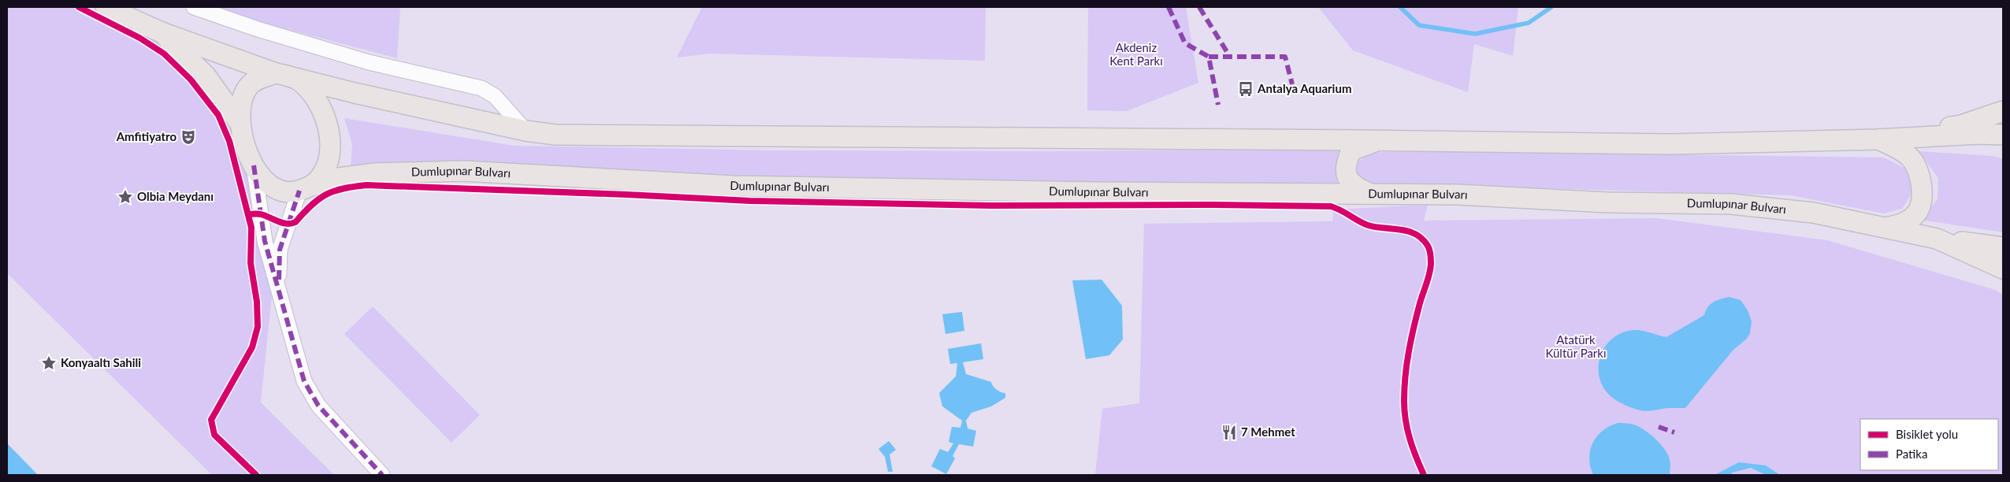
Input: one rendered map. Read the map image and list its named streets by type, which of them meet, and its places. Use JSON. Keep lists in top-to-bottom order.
{
  "streets": {
    "main road": ["Dumlupınar Bulvarı"]
  },
  "parks": ["Akdeniz Kent Parkı", "Atatürk Kültür Parkı"],
  "places": {
    "bus stop": ["Antalya Aquarium"],
    "theatre": ["Amfitiyatro"],
    "place": ["Olbia Meydanı", "Konyaaltı Sahili"],
    "restaurant": ["7 Mehmet"]
  },
  "legend": ["Bisiklet yolu", "Patika"]
}
